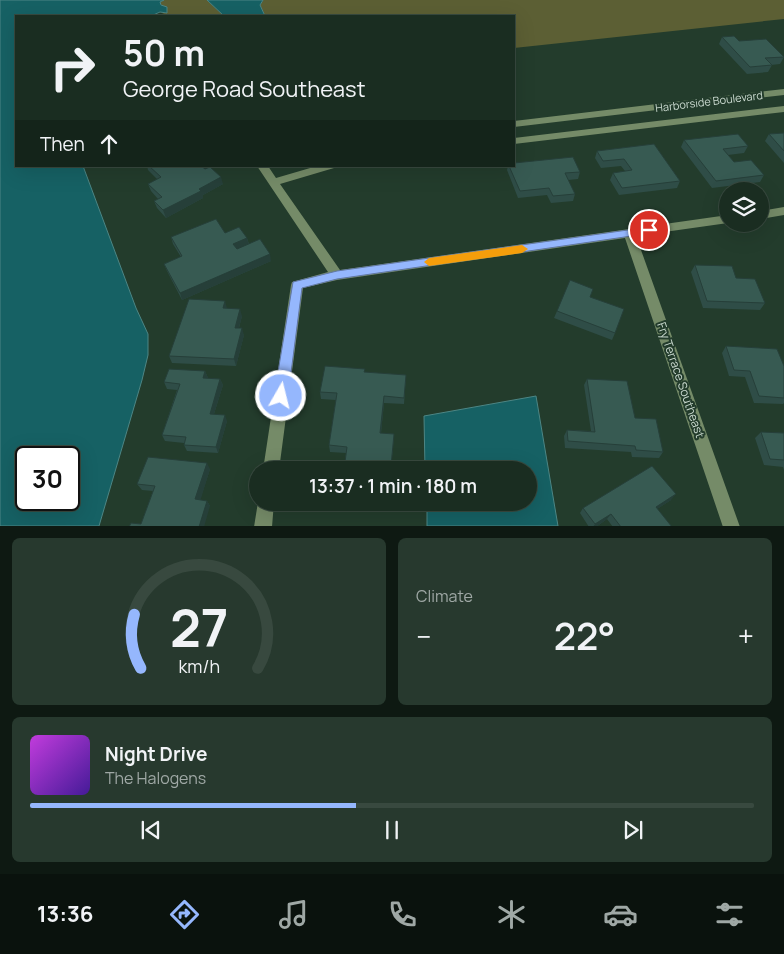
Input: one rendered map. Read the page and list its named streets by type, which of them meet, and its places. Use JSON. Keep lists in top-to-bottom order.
{
  "streets": {
    "street": ["Harborside Boulevard", "Fry Terrace Southeast"]
  },
  "page": {
    "turn": ["50 m", "George Road Southeast"],
    "then": "Then",
    "limit": "30",
    "trip": "13:37 · 1 min · 180 m",
    "tile": "Climate",
    "heat": ["−", "22°", "+"],
    "song": ["Night Drive", "The Halogens"],
    "tabs": "13:36",
    "gauge": ["27", "km/h"]
  }
}
